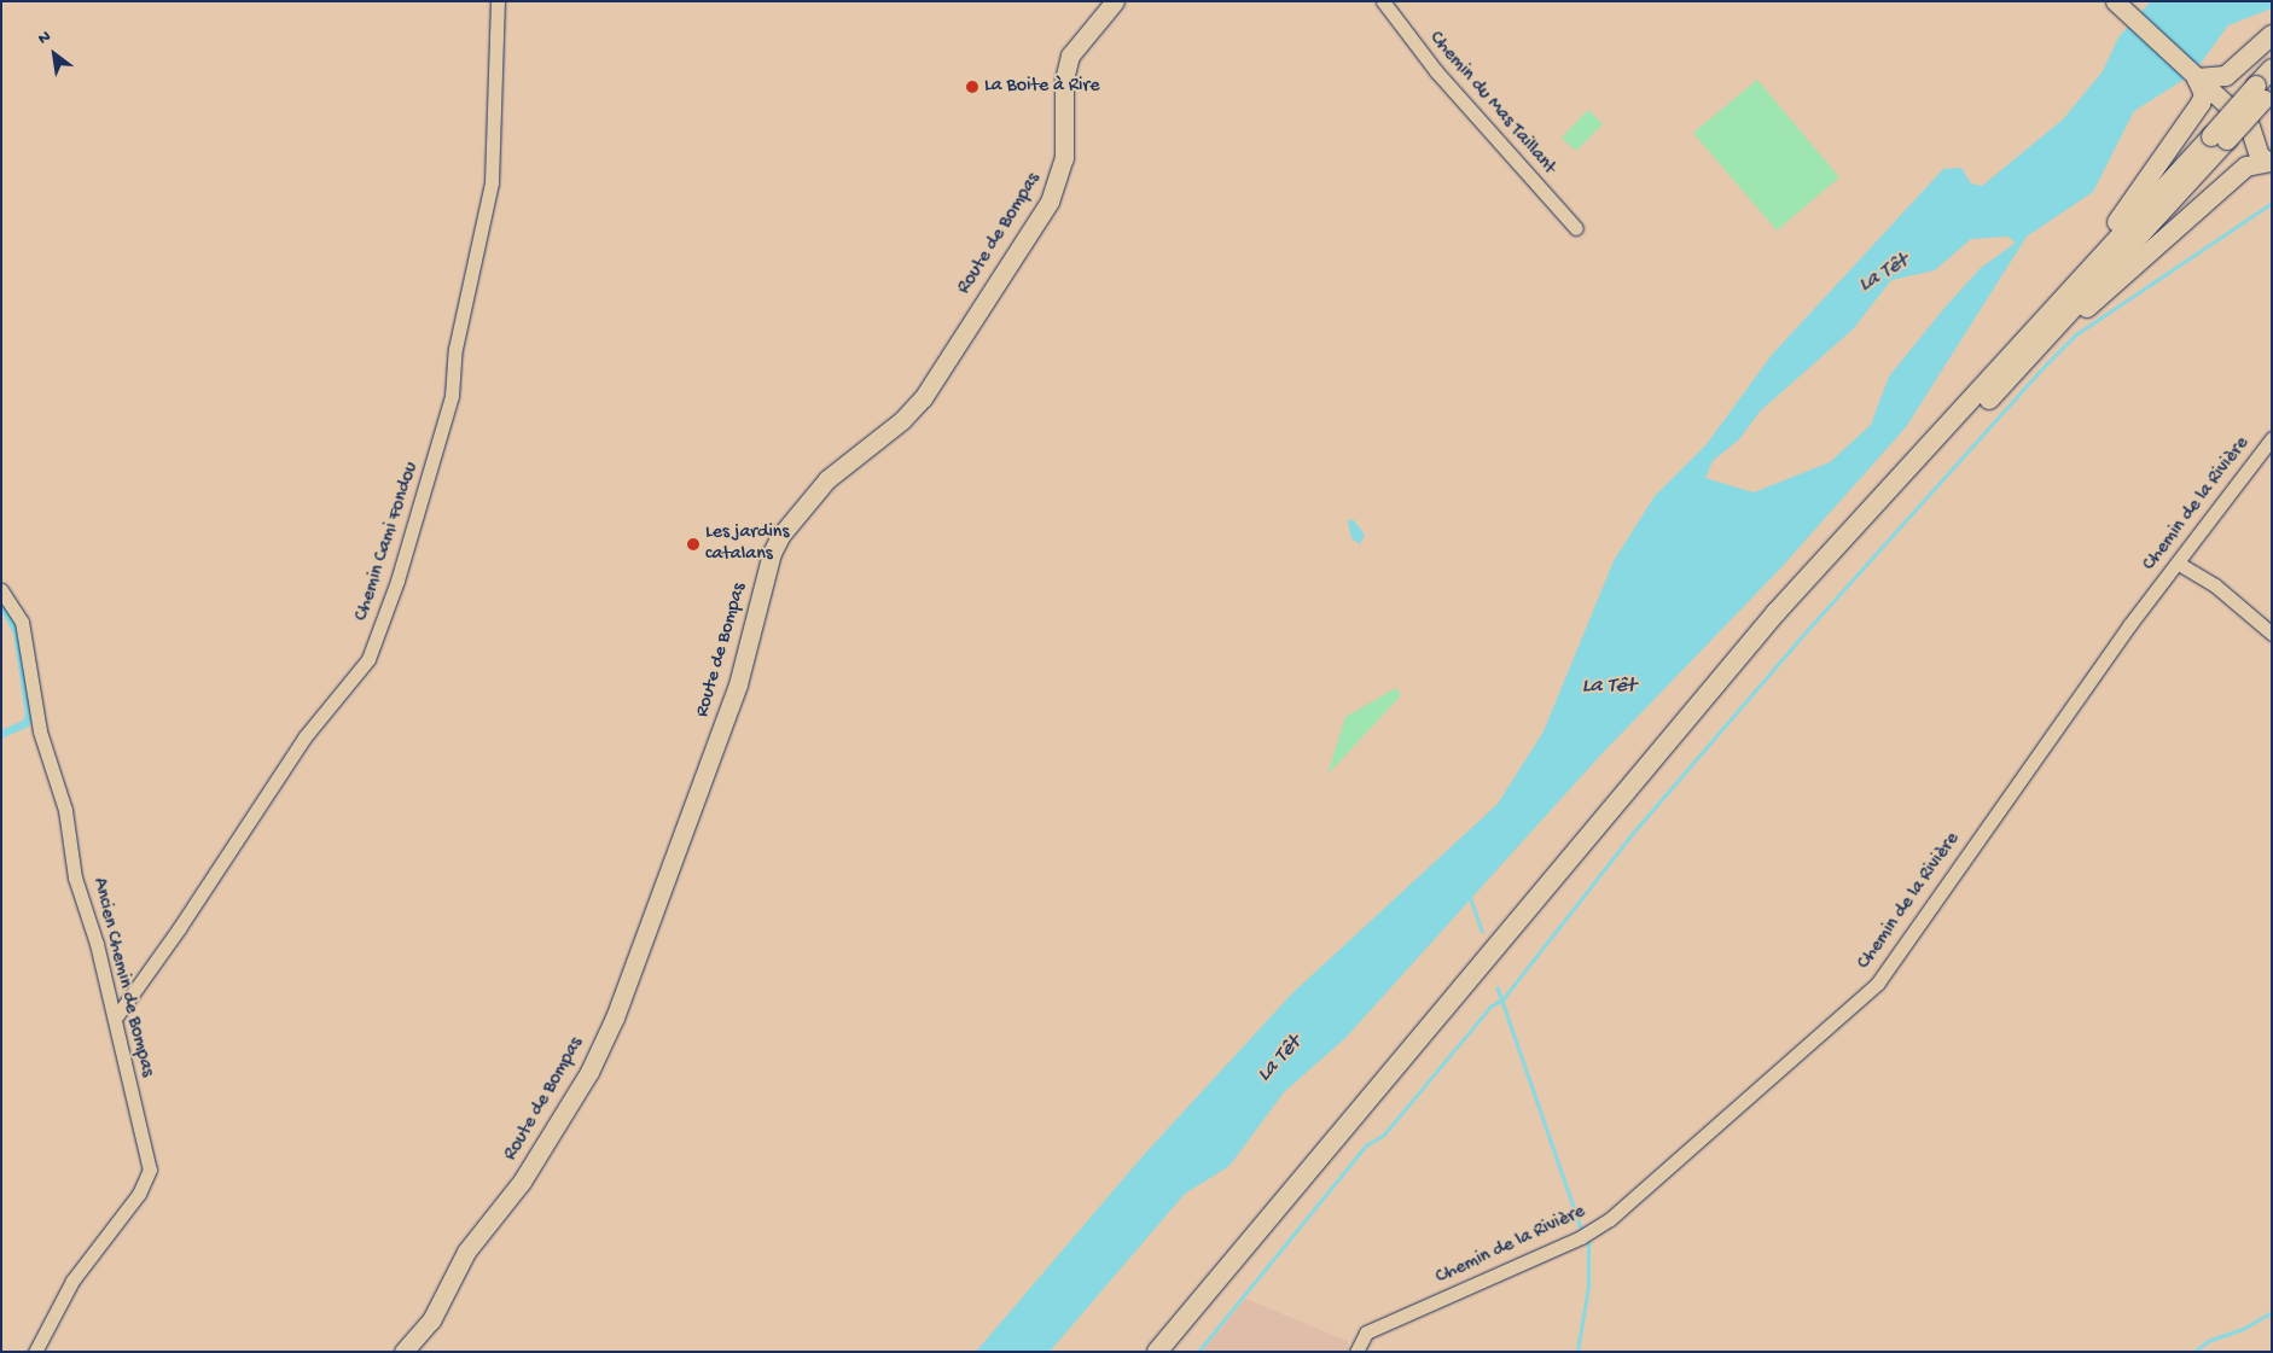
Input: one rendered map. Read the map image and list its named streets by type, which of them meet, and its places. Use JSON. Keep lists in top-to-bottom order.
{
  "streets": {
    "main road": ["Route de Bompas"],
    "street": [
      "Chemin du Mas Taillant",
      "Chemin de la Rivière",
      "Chemin Cami Fondou",
      "Ancien Chemin de Bompas"
    ]
  },
  "crossings": [
    ["Chemin Cami Fondou", "Ancien Chemin de Bompas"]
  ],
  "water": ["La Têt"],
  "places": ["La Boite à Rire", "Les jardins catalans"],
  "north": "top left"
}
